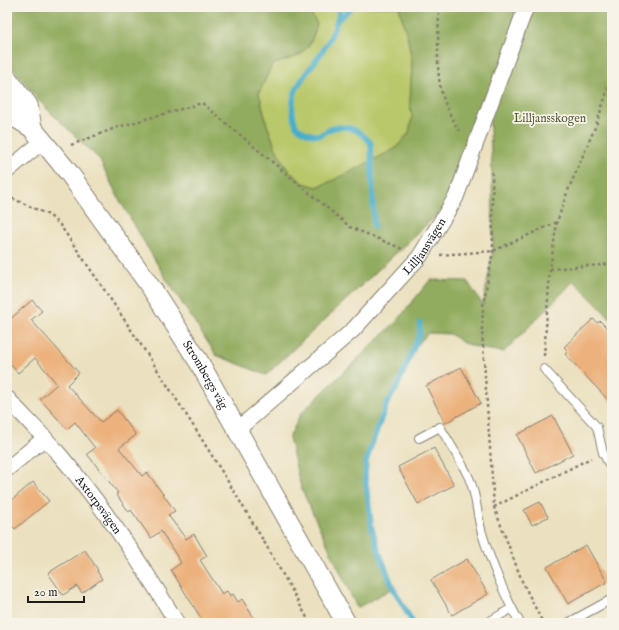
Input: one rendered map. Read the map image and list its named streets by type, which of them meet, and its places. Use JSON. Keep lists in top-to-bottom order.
{
  "streets": {
    "street": ["Lilljansvägen", "Strombergs väg", "Axtorpsvägen"]
  },
  "crossings": [
    ["Lilljansvägen", "Strombergs väg"]
  ],
  "parks": ["Lilljansskogen"],
  "scale_bar": "20 m"
}
